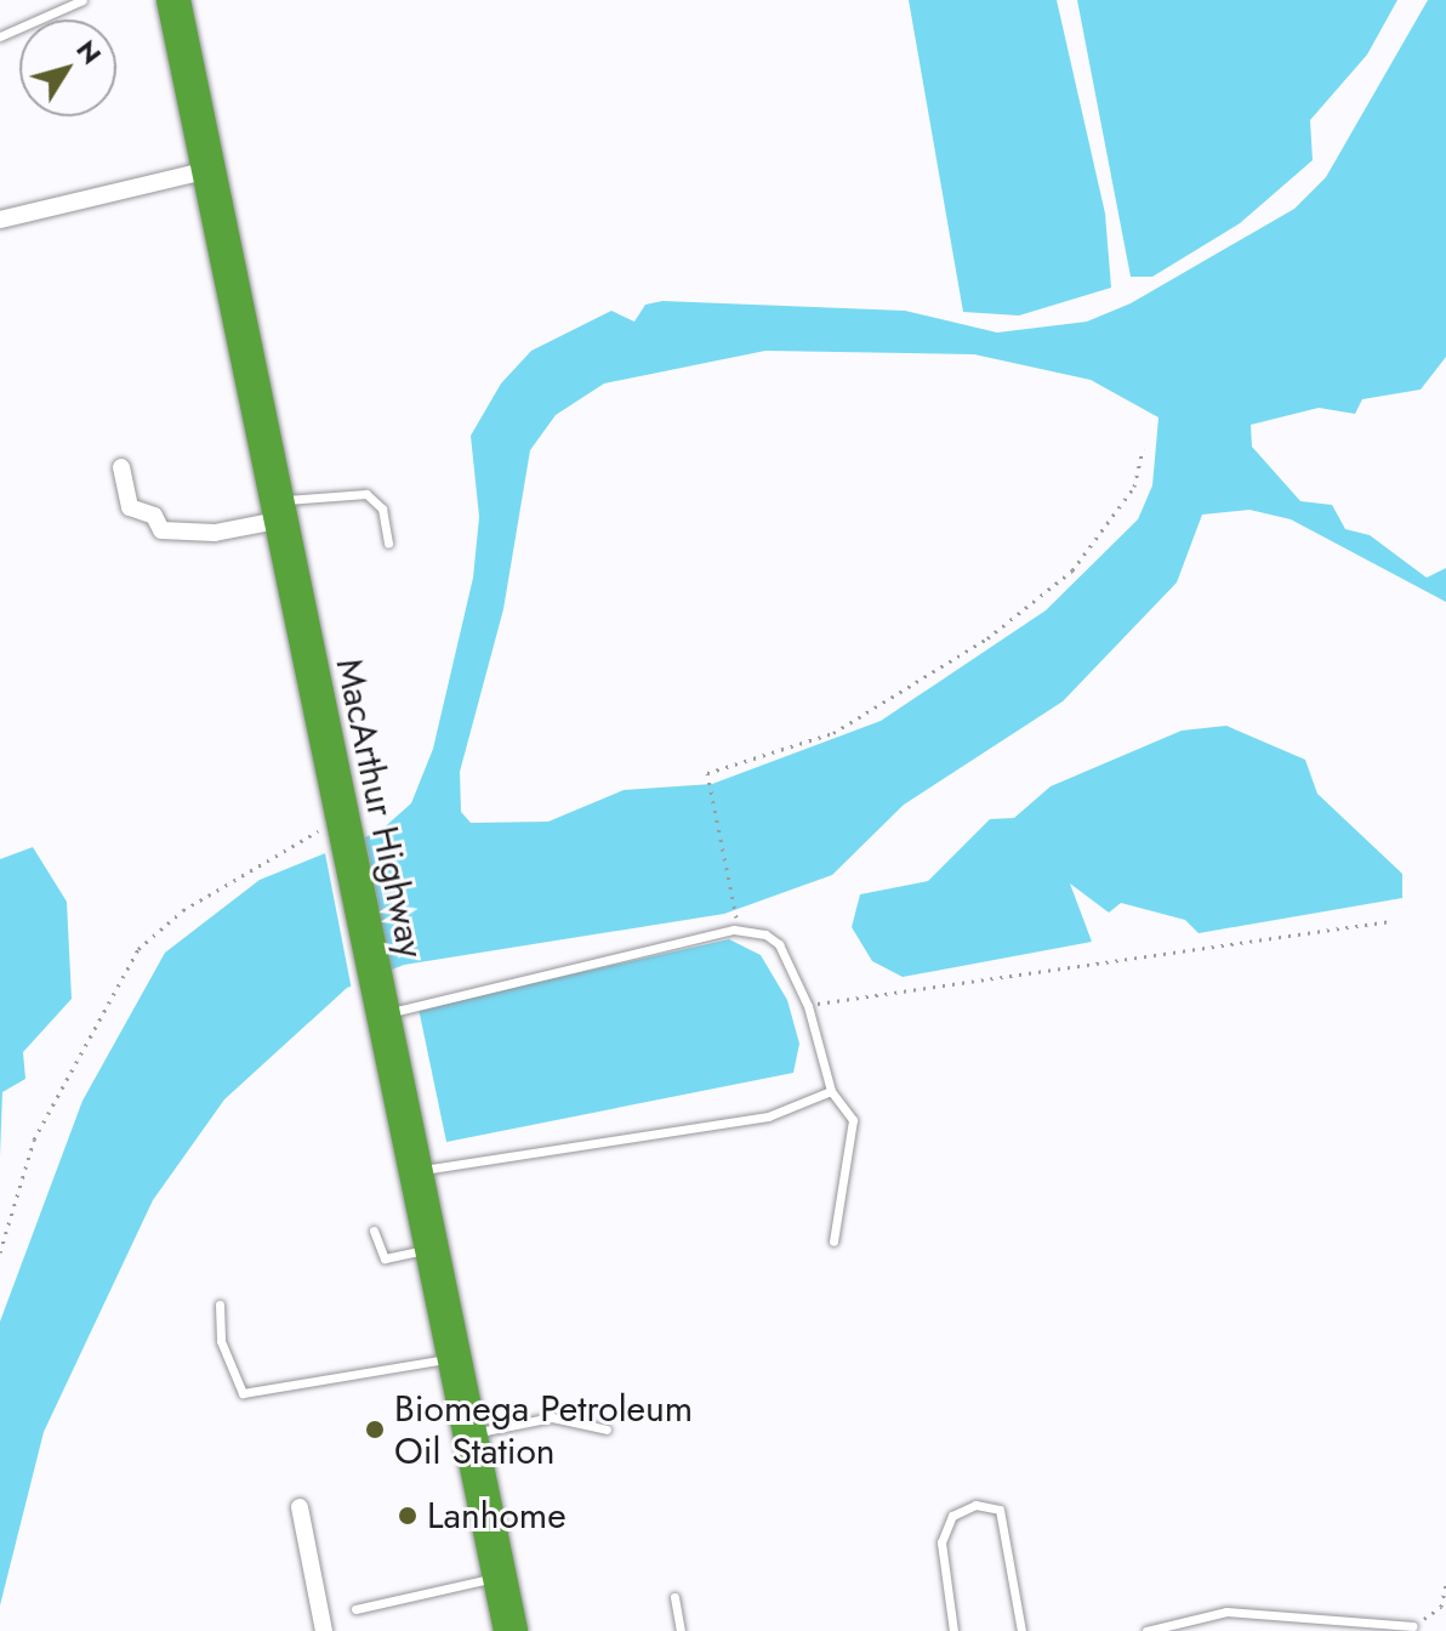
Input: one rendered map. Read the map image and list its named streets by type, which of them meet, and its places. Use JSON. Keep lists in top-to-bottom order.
{
  "streets": {
    "highway": ["MacArthur Highway"]
  },
  "places": ["Biomega Petroleum Oil Station", "Lanhome"],
  "north": "top right"
}
